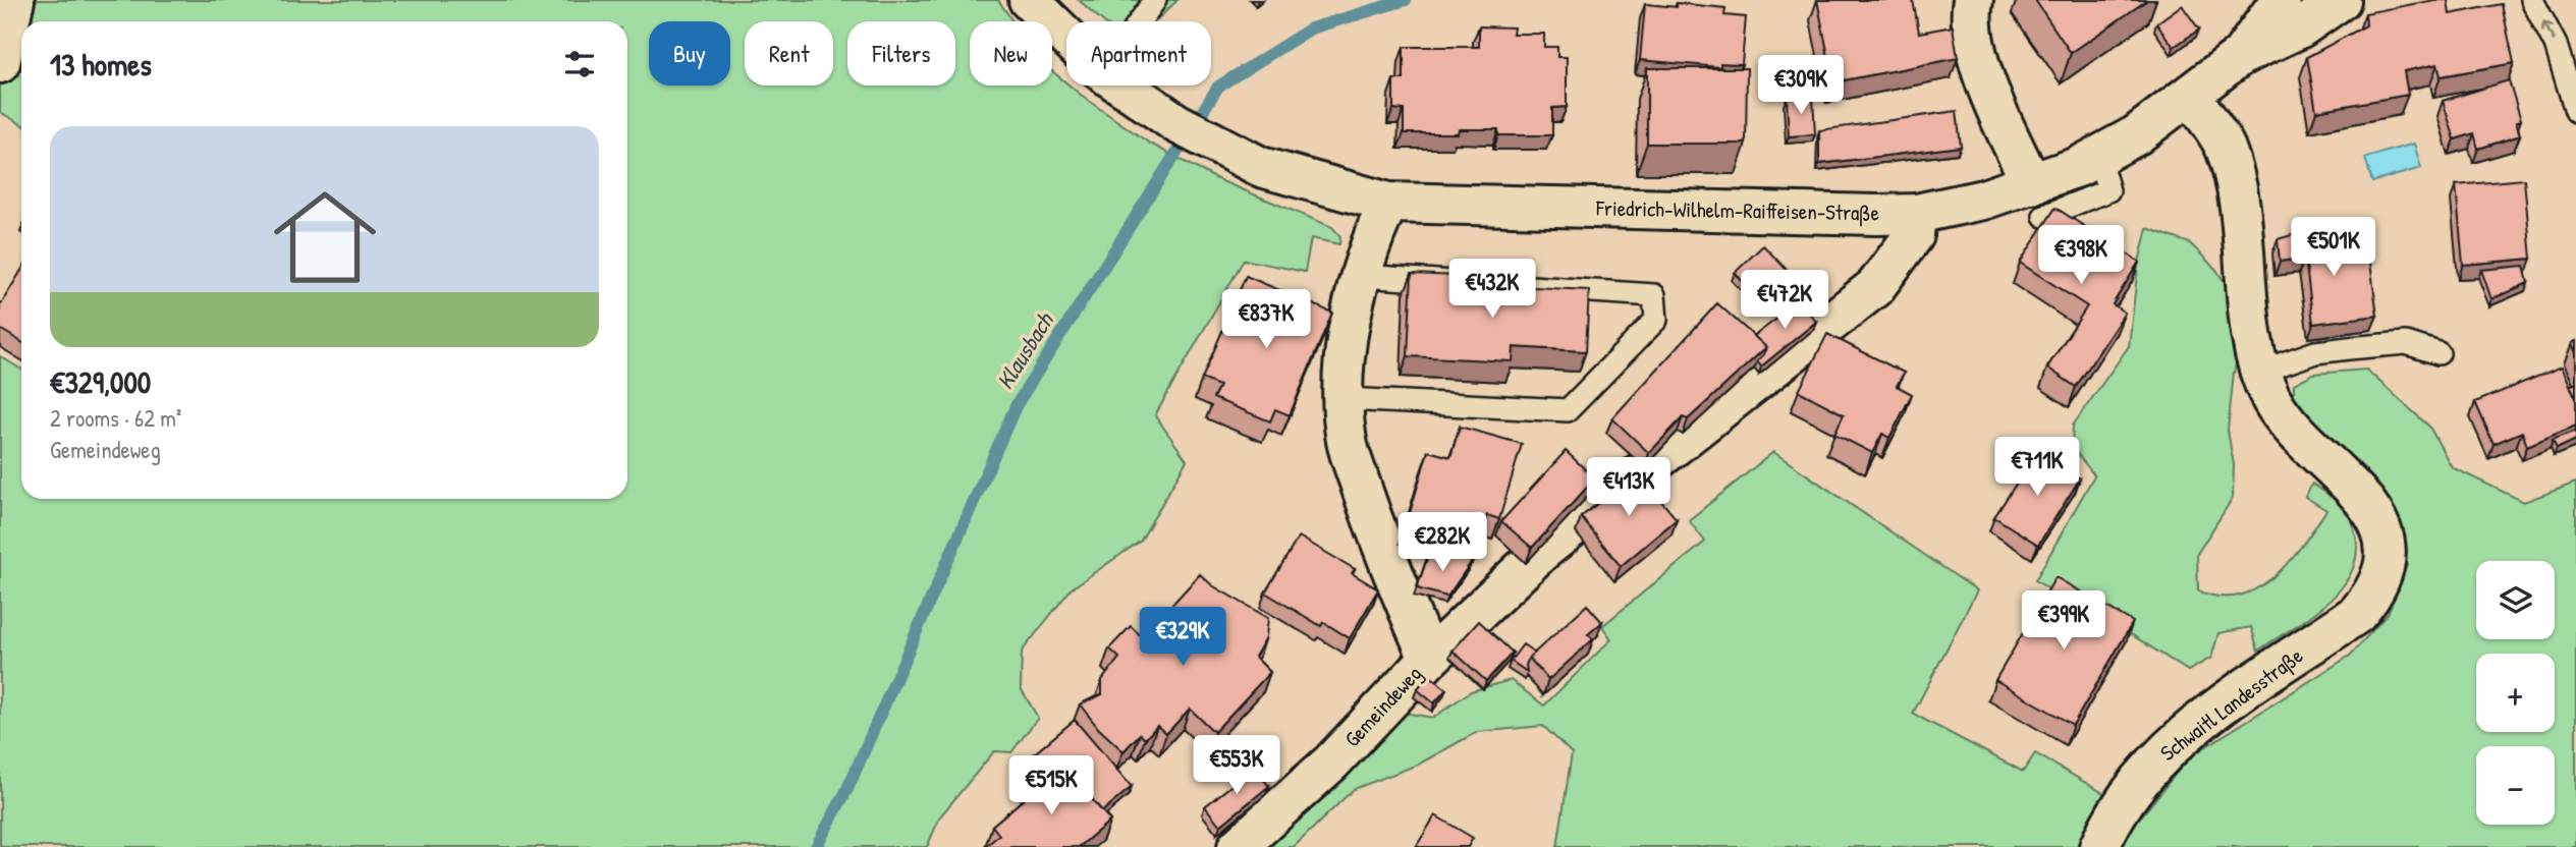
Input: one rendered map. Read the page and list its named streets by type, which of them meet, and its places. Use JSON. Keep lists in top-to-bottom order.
{
  "streets": {
    "street": ["Friedrich-Wilhelm-Raiffeisen-Straße", "Schwaitl Landesstraße", "Gemeindeweg"]
  },
  "crossings": [
    ["Friedrich-Wilhelm-Raiffeisen-Straße", "Gemeindeweg"]
  ],
  "water": ["Klausbach"],
  "page": {
    "chip": [
      "Buy",
      "Rent",
      "Filters",
      "New",
      "Apartment"
    ],
    "heading": "13 homes",
    "price": [
      "€309K",
      "€501K",
      "€398K",
      "€432K",
      "€472K",
      "€837K",
      "€711K",
      "€413K",
      "€282K",
      "€399K",
      "€329K",
      "€553K",
      "€515K"
    ],
    "list": [
      {
        "name": "€329,000",
        "note": "2 rooms · 62 m² · Gemeindeweg"
      }
    ],
    "map_buttons": ["+", "−"]
  }
}
